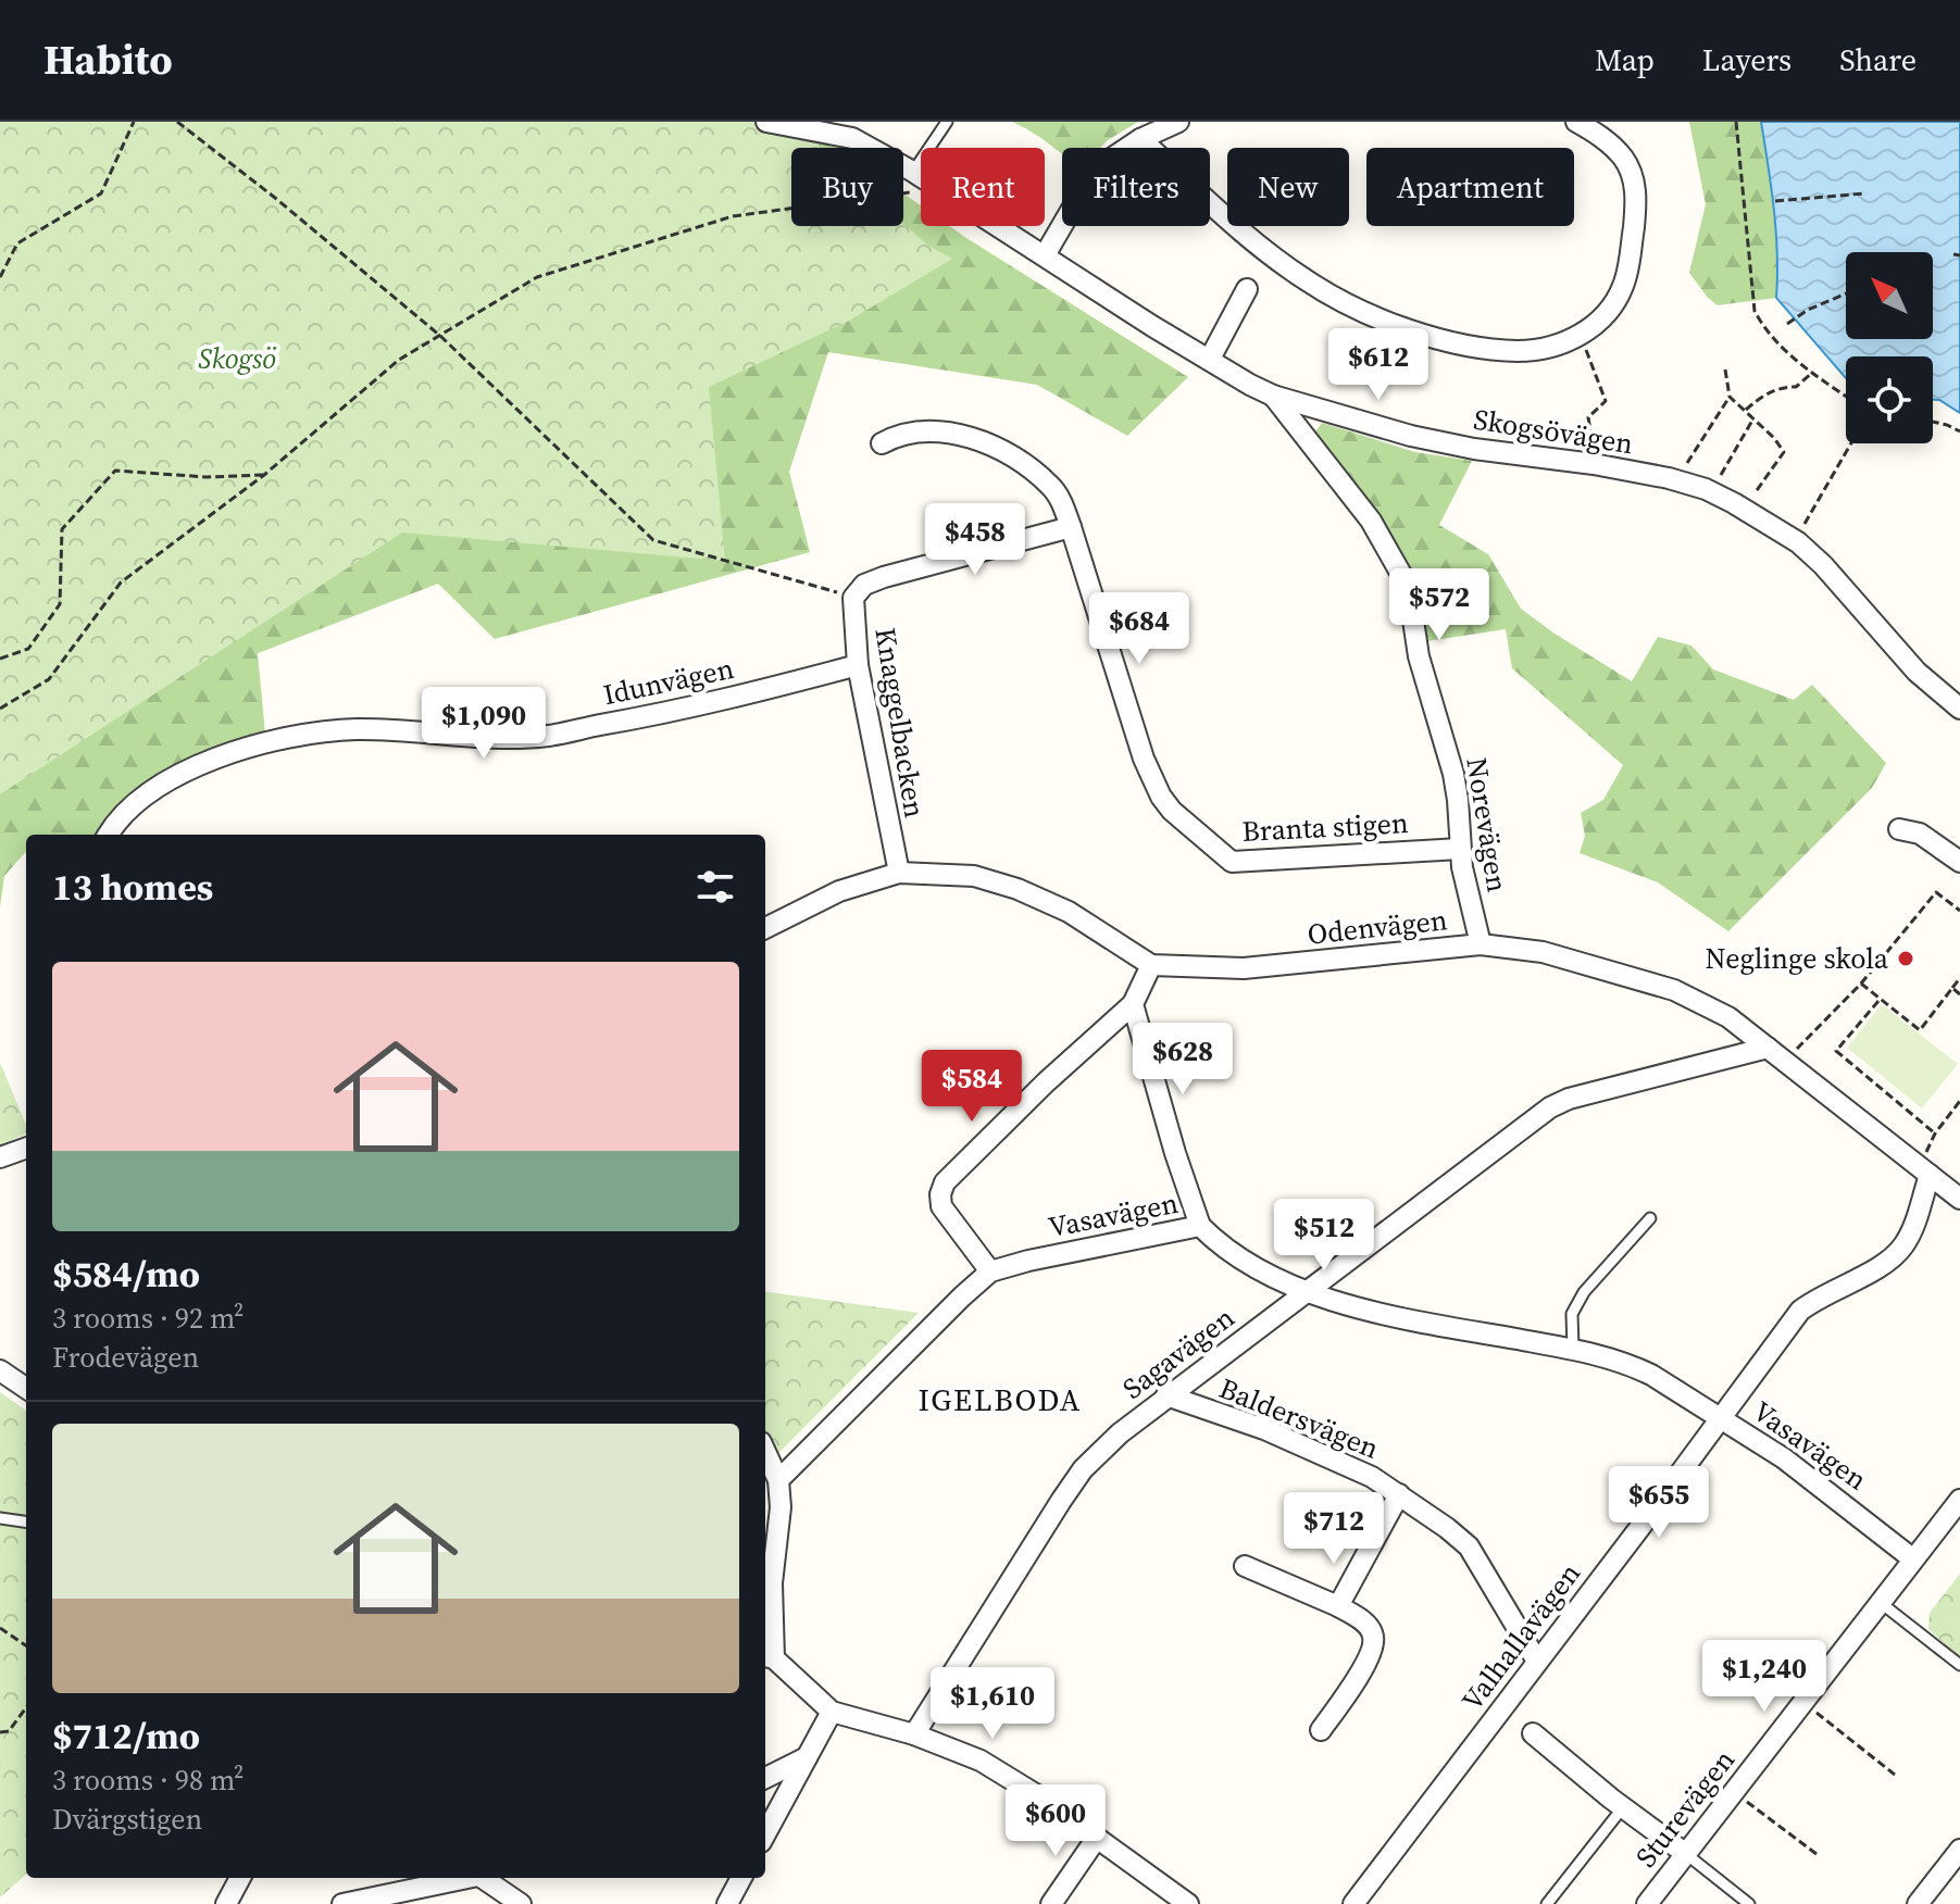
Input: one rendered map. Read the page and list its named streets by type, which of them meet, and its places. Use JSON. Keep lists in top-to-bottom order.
{
  "streets": {
    "street": [
      "Skogsövägen",
      "Idunvägen",
      "Knaggelbacken",
      "Norevägen",
      "Branta stigen",
      "Odenvägen",
      "Vasavägen",
      "Sagavägen",
      "Baldersvägen",
      "Valhallavägen",
      "Sturevägen"
    ]
  },
  "crossings": [
    ["Skogsövägen", "Norevägen"],
    ["Idunvägen", "Knaggelbacken"],
    ["Norevägen", "Branta stigen"],
    ["Norevägen", "Odenvägen"],
    ["Odenvägen", "Sagavägen"],
    ["Odenvägen", "Valhallavägen"],
    ["Vasavägen", "Sagavägen"],
    ["Vasavägen", "Valhallavägen"],
    ["Vasavägen", "Sturevägen"],
    ["Sagavägen", "Baldersvägen"],
    ["Baldersvägen", "Valhallavägen"]
  ],
  "districts": ["IGELBODA"],
  "parks": ["Skogsö"],
  "places": ["Neglinge skola"],
  "north": "top left",
  "page": {
    "header": "Habito",
    "nav": ["Map", "Layers", "Share"],
    "chip": [
      "Buy",
      "Rent",
      "Filters",
      "New",
      "Apartment"
    ],
    "price": [
      "$612",
      "$458",
      "$572",
      "$684",
      "$1,090",
      "$628",
      "$584",
      "$512",
      "$655",
      "$712",
      "$1,240",
      "$1,610",
      "$600"
    ],
    "heading": "13 homes",
    "list": [
      {
        "name": "$584/mo",
        "note": "3 rooms · 92 m² · Frodevägen"
      },
      {
        "name": "$712/mo",
        "note": "3 rooms · 98 m² · Dvärgstigen"
      }
    ]
  }
}
